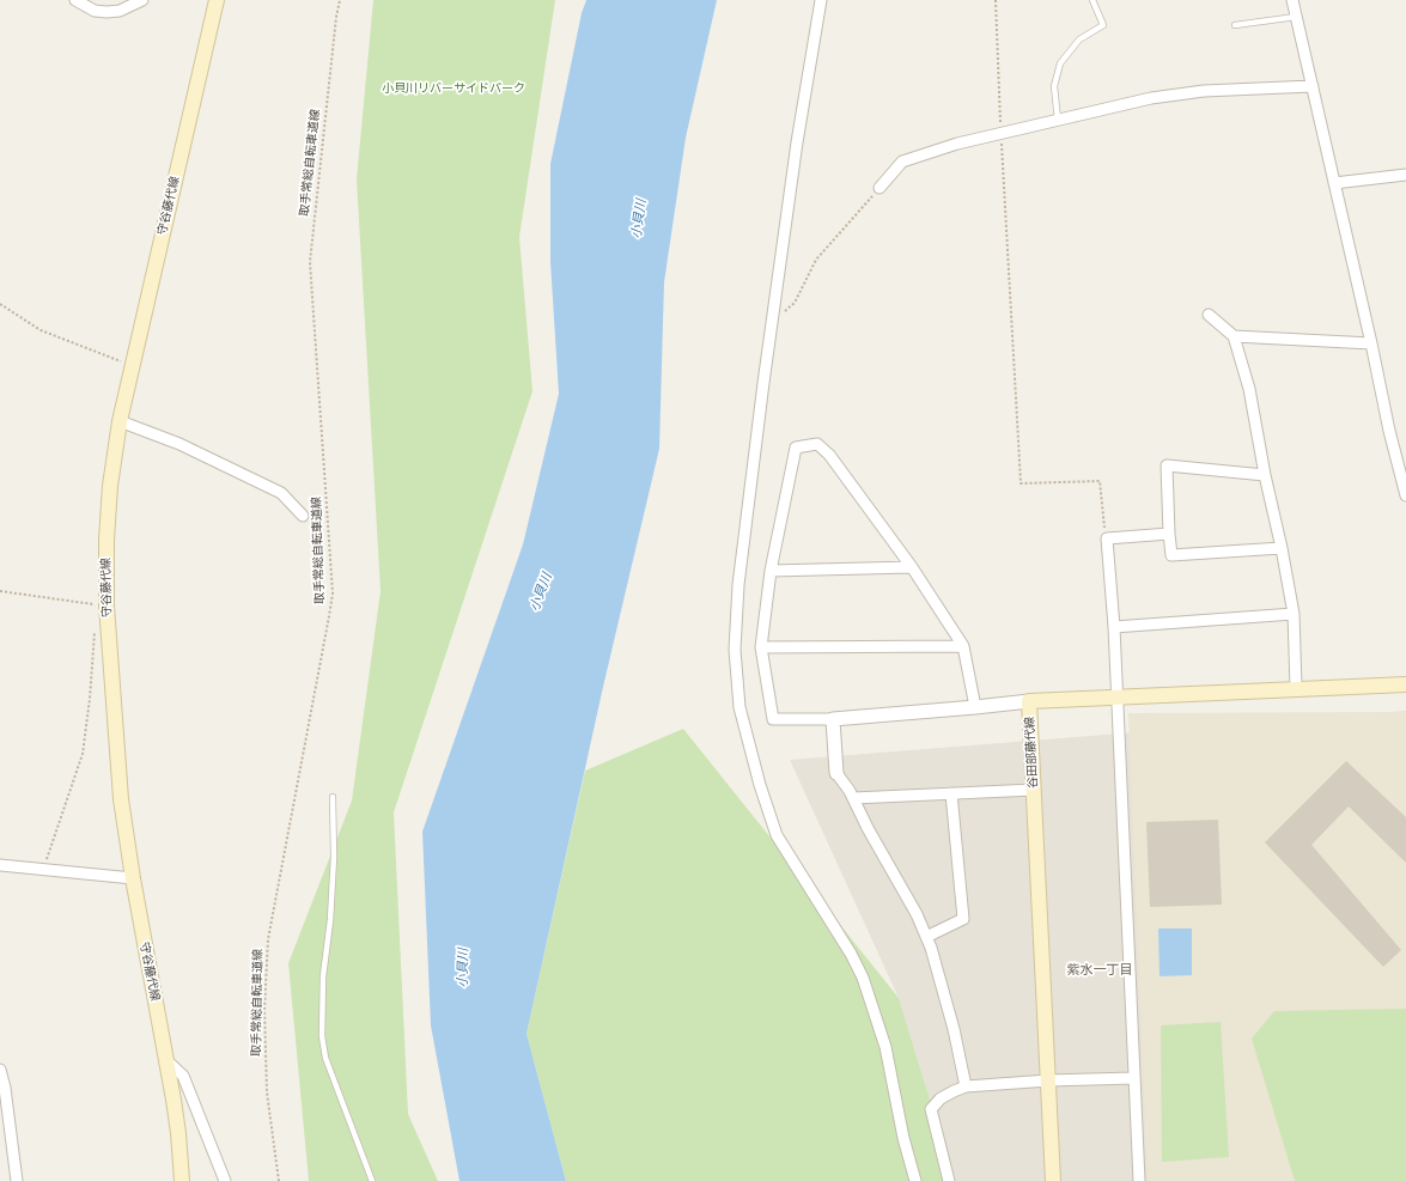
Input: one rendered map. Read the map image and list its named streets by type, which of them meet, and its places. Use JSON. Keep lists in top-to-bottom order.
{
  "streets": {
    "main road": ["守谷藤代線", "谷田部藤代線"],
    "path": ["取手常総自転車道線"]
  },
  "districts": ["紫水一丁目"],
  "water": ["小貝川"],
  "parks": ["小貝川リバーサイドパーク"]
}
